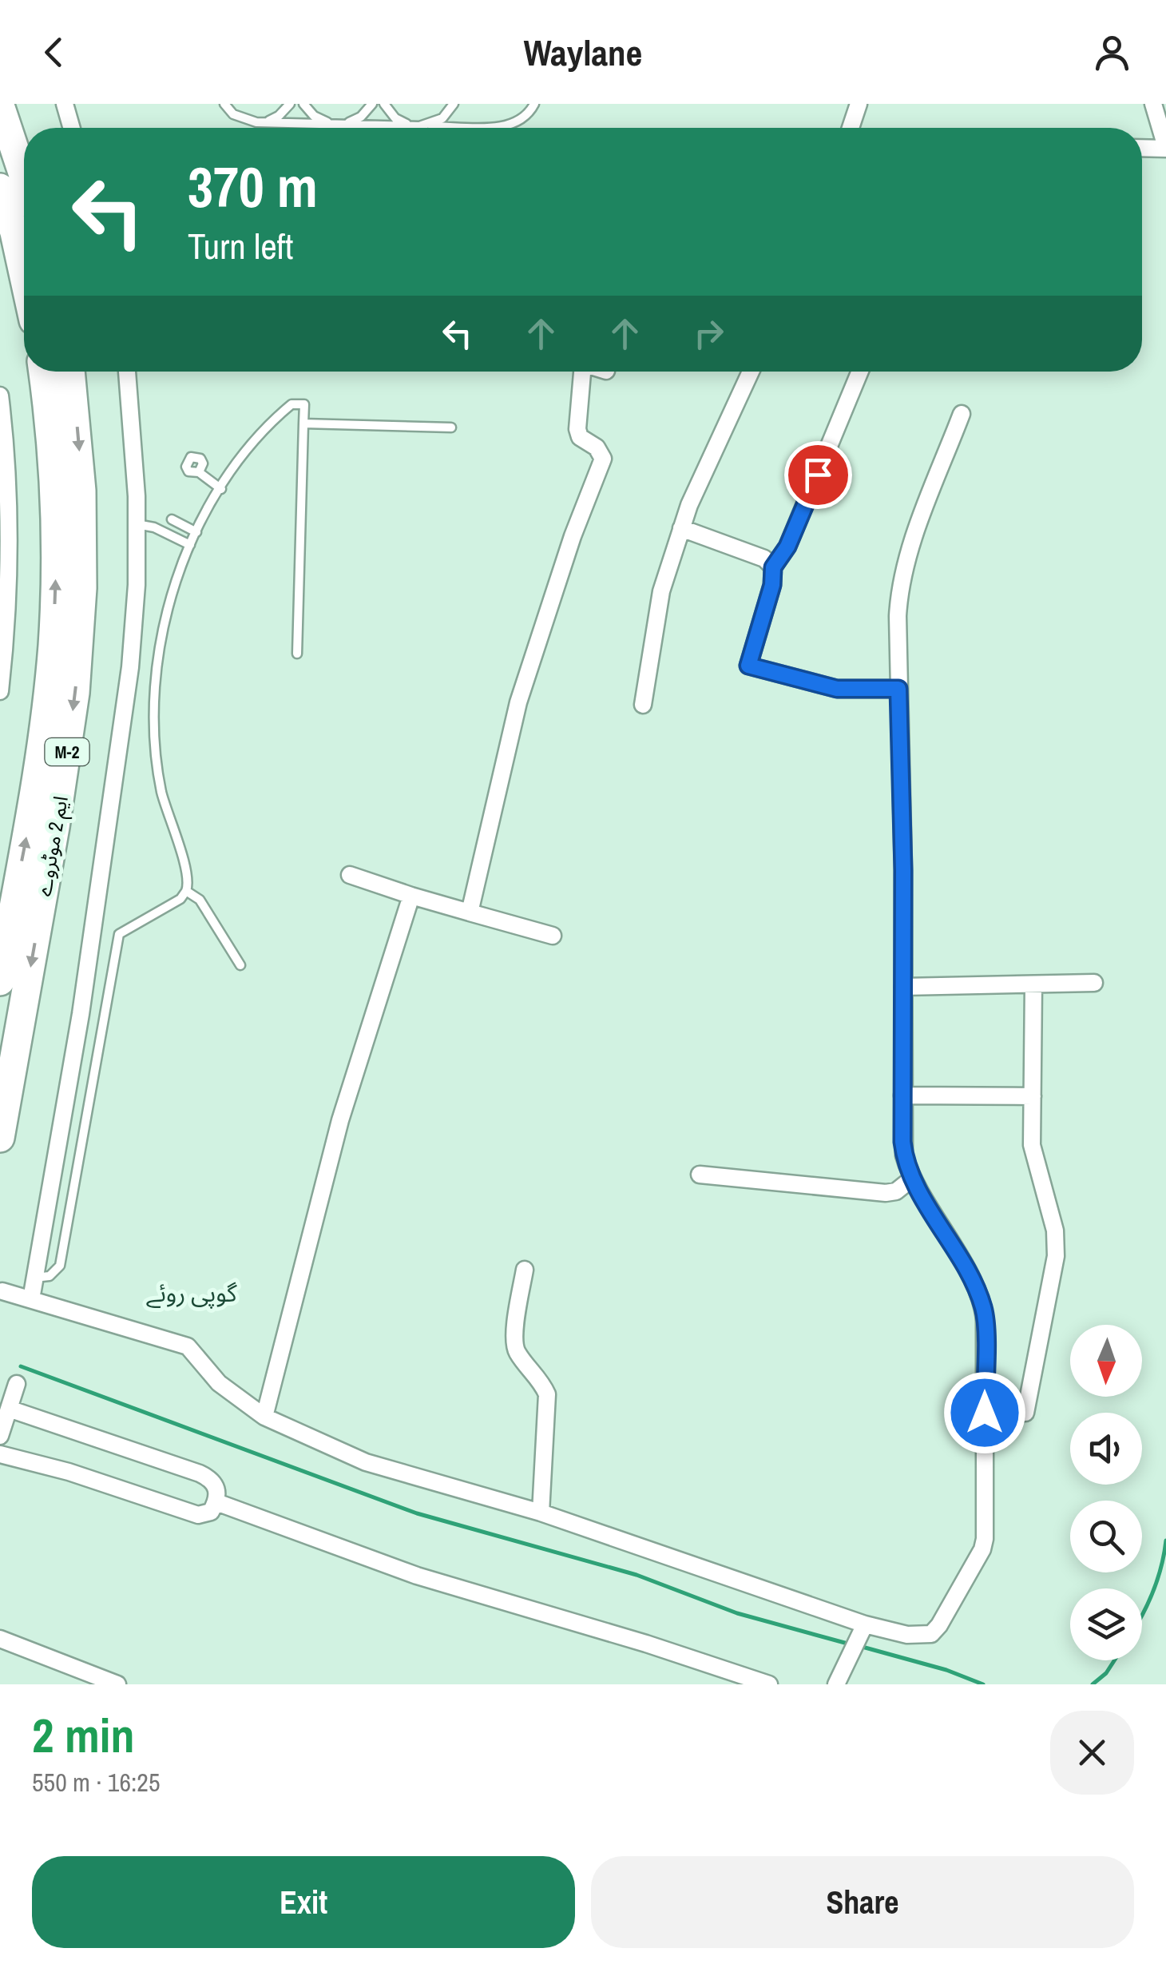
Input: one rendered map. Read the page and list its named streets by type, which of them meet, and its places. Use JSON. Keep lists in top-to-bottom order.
{
  "streets": {
    "highway": ["M-2", "ایم 2 موٹروے"]
  },
  "districts": ["گوپی روئے"],
  "north": "bottom",
  "page": {
    "header": "Waylane",
    "turn": ["370 m", "Turn left"],
    "heading": ["2 min", "550 m · 16:25"],
    "buttons": ["Exit", "Share"]
  }
}
